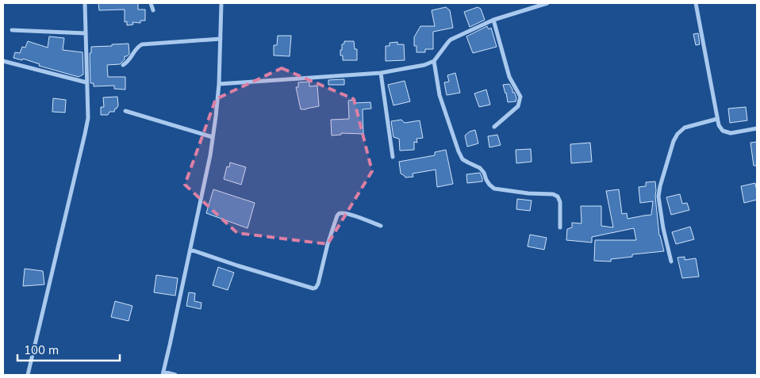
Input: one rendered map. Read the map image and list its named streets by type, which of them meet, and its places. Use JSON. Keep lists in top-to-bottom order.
{
  "scale_bar": "100 m"
}
